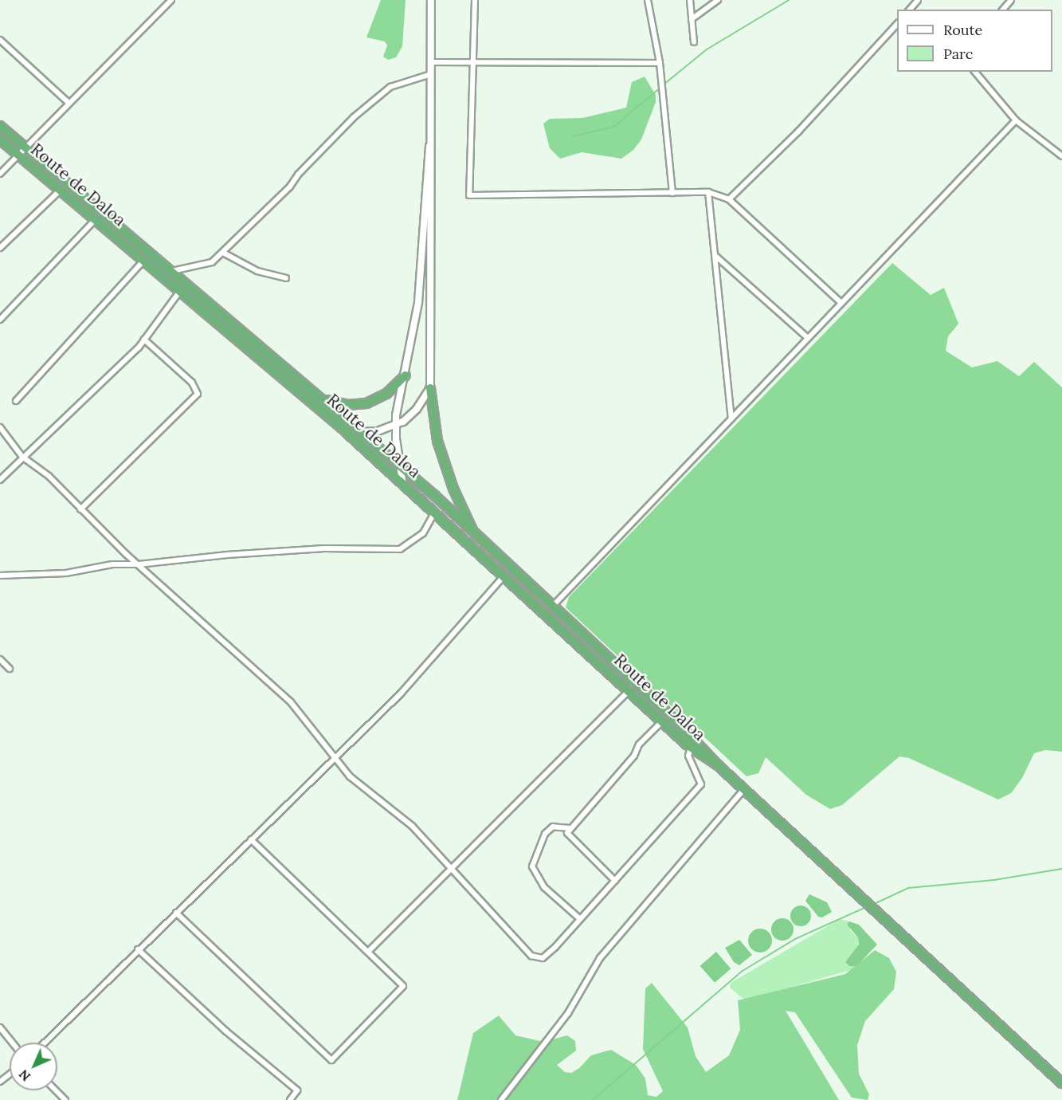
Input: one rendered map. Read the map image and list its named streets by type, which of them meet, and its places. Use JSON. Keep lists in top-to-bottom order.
{
  "streets": {
    "highway": ["Route de Daloa"]
  },
  "legend": ["Route", "Parc"],
  "north": "bottom left"
}
